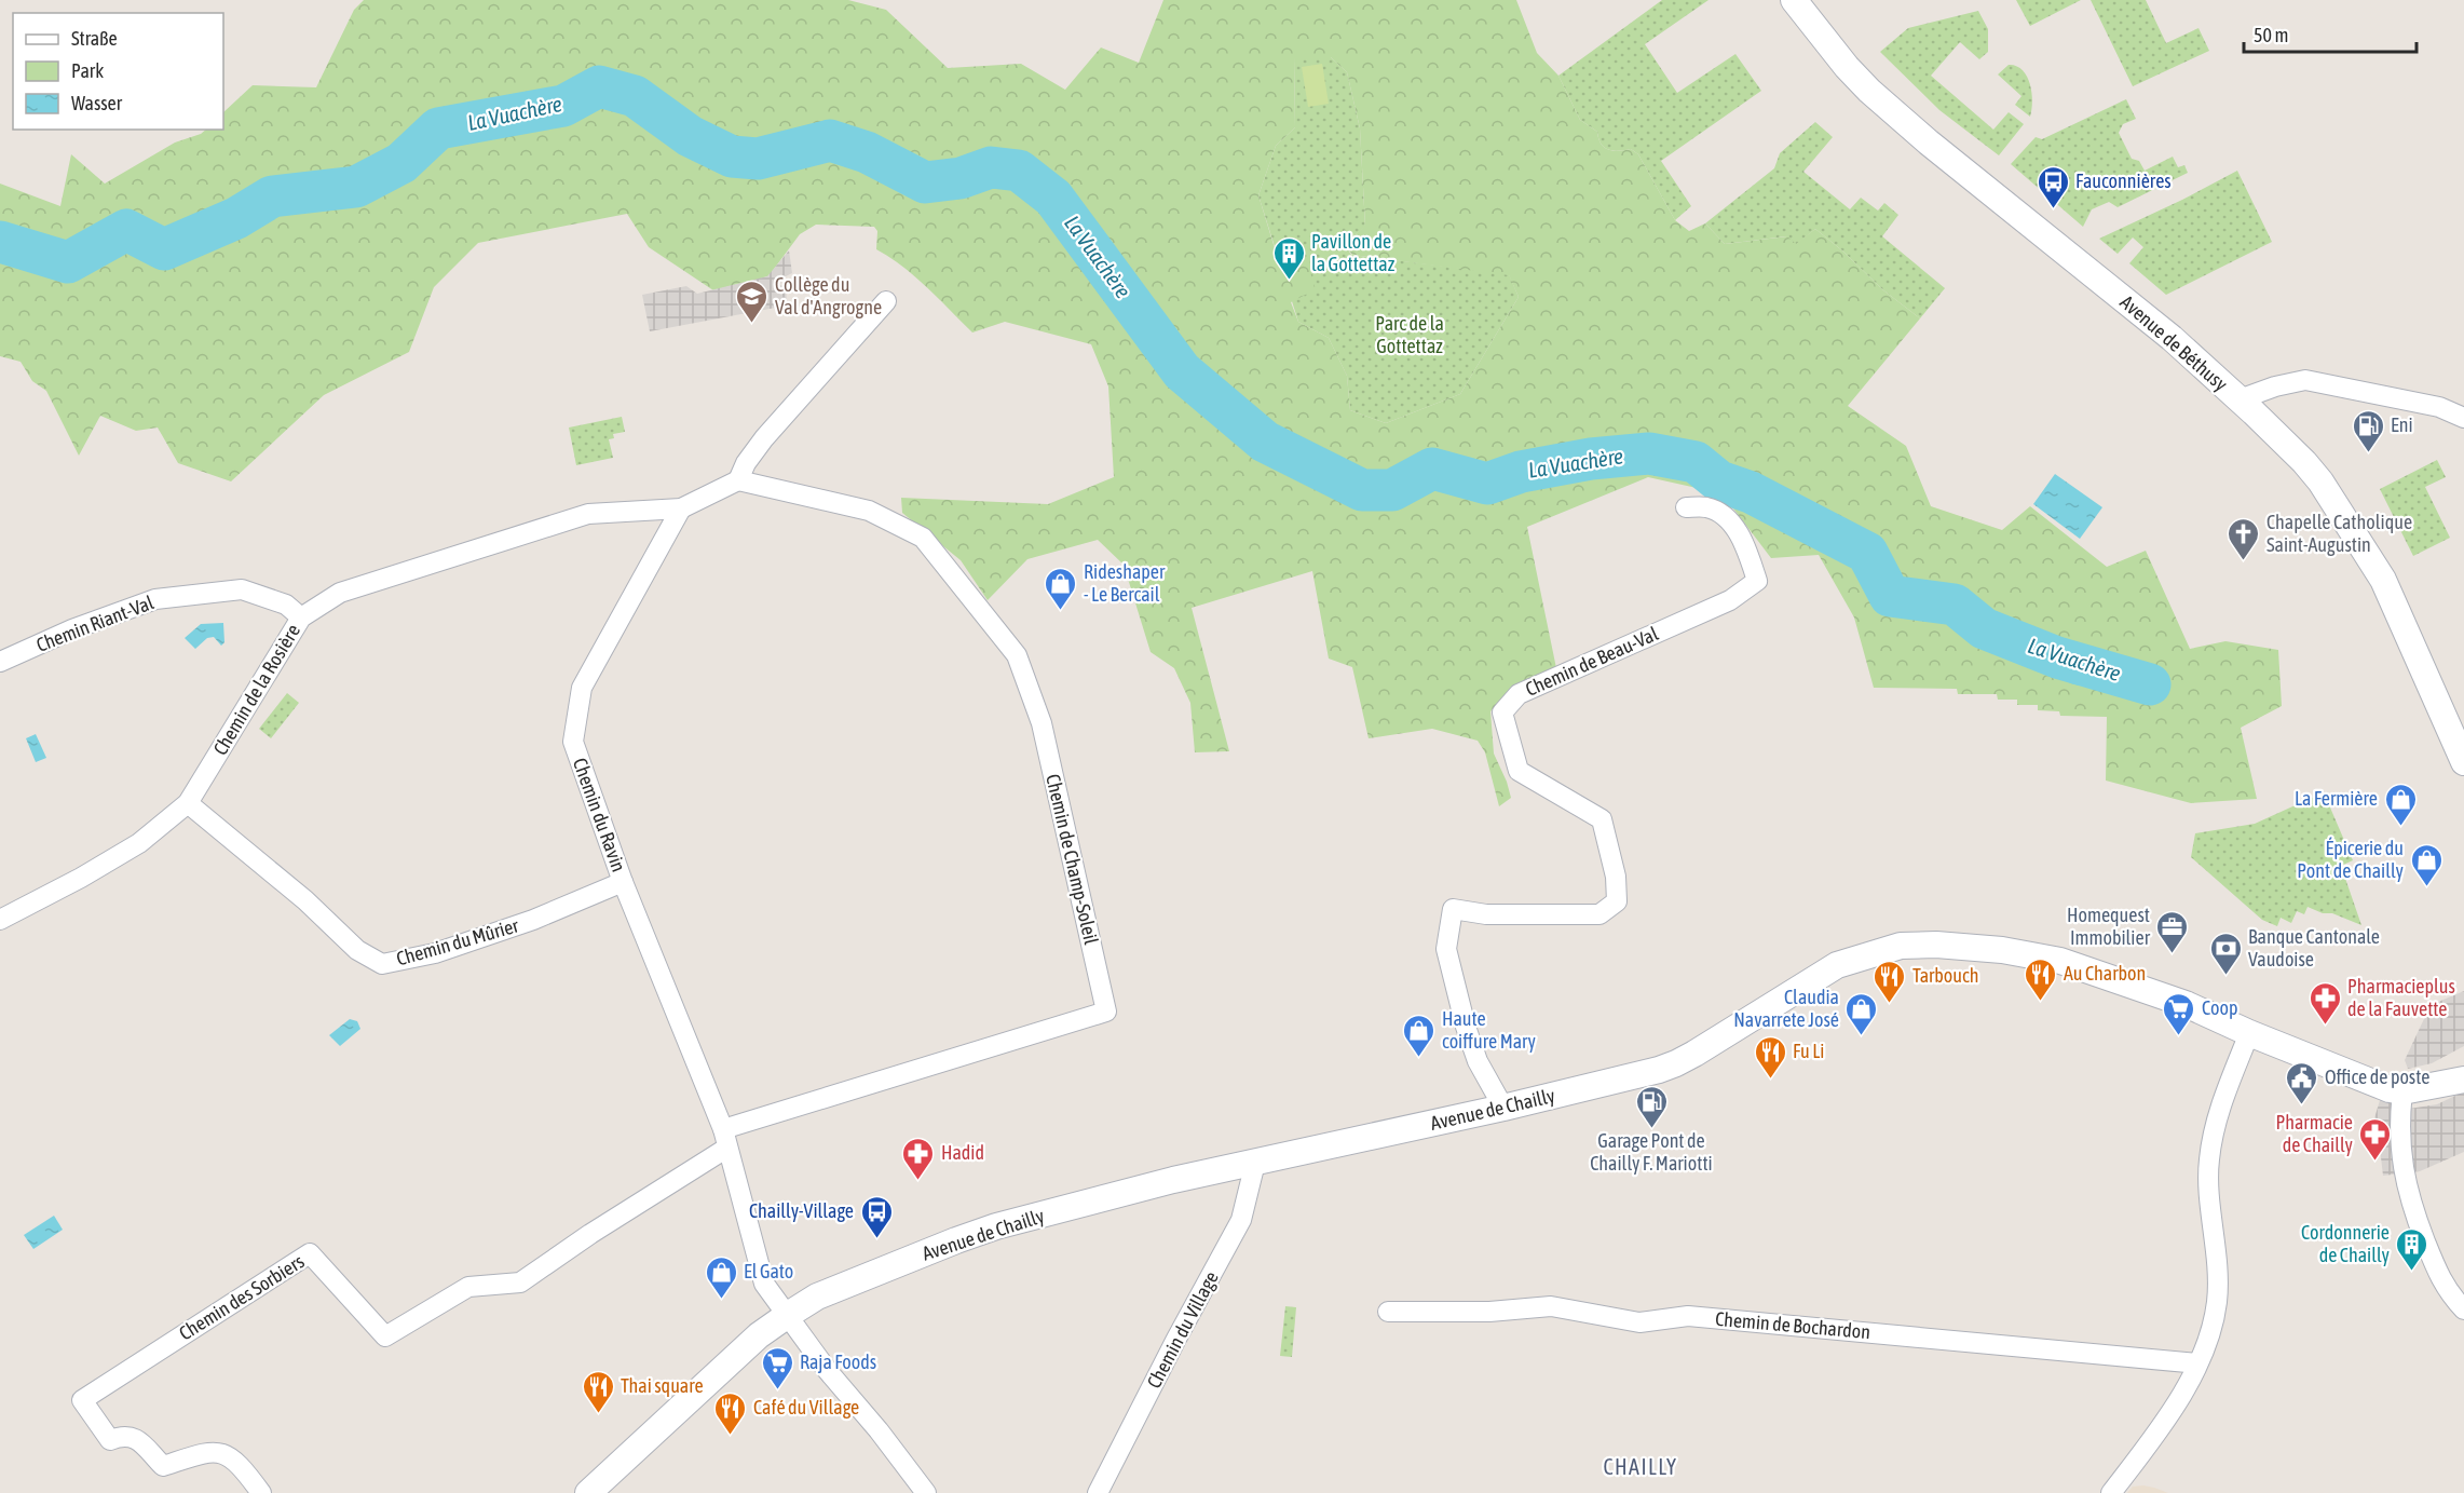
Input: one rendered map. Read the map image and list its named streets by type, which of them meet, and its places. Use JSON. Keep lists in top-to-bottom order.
{
  "streets": {
    "street": [
      "Avenue de Béthusy",
      "Chemin Riant-Val",
      "Chemin de Beau-Val",
      "Chemin de la Rosière",
      "Chemin du Ravin",
      "Chemin de Champ-Soleil",
      "Chemin du Mûrier",
      "Avenue de Chailly",
      "Chemin des Sorbiers",
      "Chemin de Bochardon",
      "Chemin du Village"
    ]
  },
  "crossings": [
    ["Chemin Riant-Val", "Chemin de la Rosière"],
    ["Chemin de Beau-Val", "Avenue de Chailly"],
    ["Chemin de la Rosière", "Chemin du Ravin"],
    ["Chemin de la Rosière", "Chemin de Champ-Soleil"],
    ["Chemin de la Rosière", "Chemin du Mûrier"],
    ["Chemin du Ravin", "Chemin de Champ-Soleil"],
    ["Chemin du Ravin", "Chemin du Mûrier"],
    ["Chemin du Ravin", "Avenue de Chailly"],
    ["Chemin du Ravin", "Chemin des Sorbiers"],
    ["Chemin de Champ-Soleil", "Chemin des Sorbiers"],
    ["Avenue de Chailly", "Chemin du Village"]
  ],
  "districts": ["CHAILLY"],
  "water": ["La Vuachère"],
  "parks": ["Parc de la Gottettaz"],
  "places": {
    "bus stop": ["Fauconnières", "Chailly-Village"],
    "building": ["Pavillon de la Gottettaz", "Cordonnerie de Chailly"],
    "school or university": ["Collège du Val d'Angrogne"],
    "fuel station": ["Eni", "Garage Pont de Chailly F. Mariotti"],
    "church": ["Chapelle Catholique Saint-Augustin"],
    "shop": [
      "Rideshaper - Le Bercail",
      "La Fermière",
      "Épicerie du Pont de Chailly",
      "Claudia Navarrete José",
      "Haute coiffure Mary",
      "El Gato"
    ],
    "office": ["Homequest Immobilier"],
    "bank": ["Banque Cantonale Vaudoise"],
    "restaurant": [
      "Au Charbon",
      "Tarbouch",
      "Fu Li",
      "Thai square",
      "Café du Village"
    ],
    "pharmacy": ["Pharmacieplus de la Fauvette", "Pharmacie de Chailly", "Hadid"],
    "supermarket": ["Coop", "Raja Foods"],
    "public building": ["Office de poste"]
  },
  "legend": ["Straße", "Park", "Wasser"],
  "scale_bar": "50 m"
}
